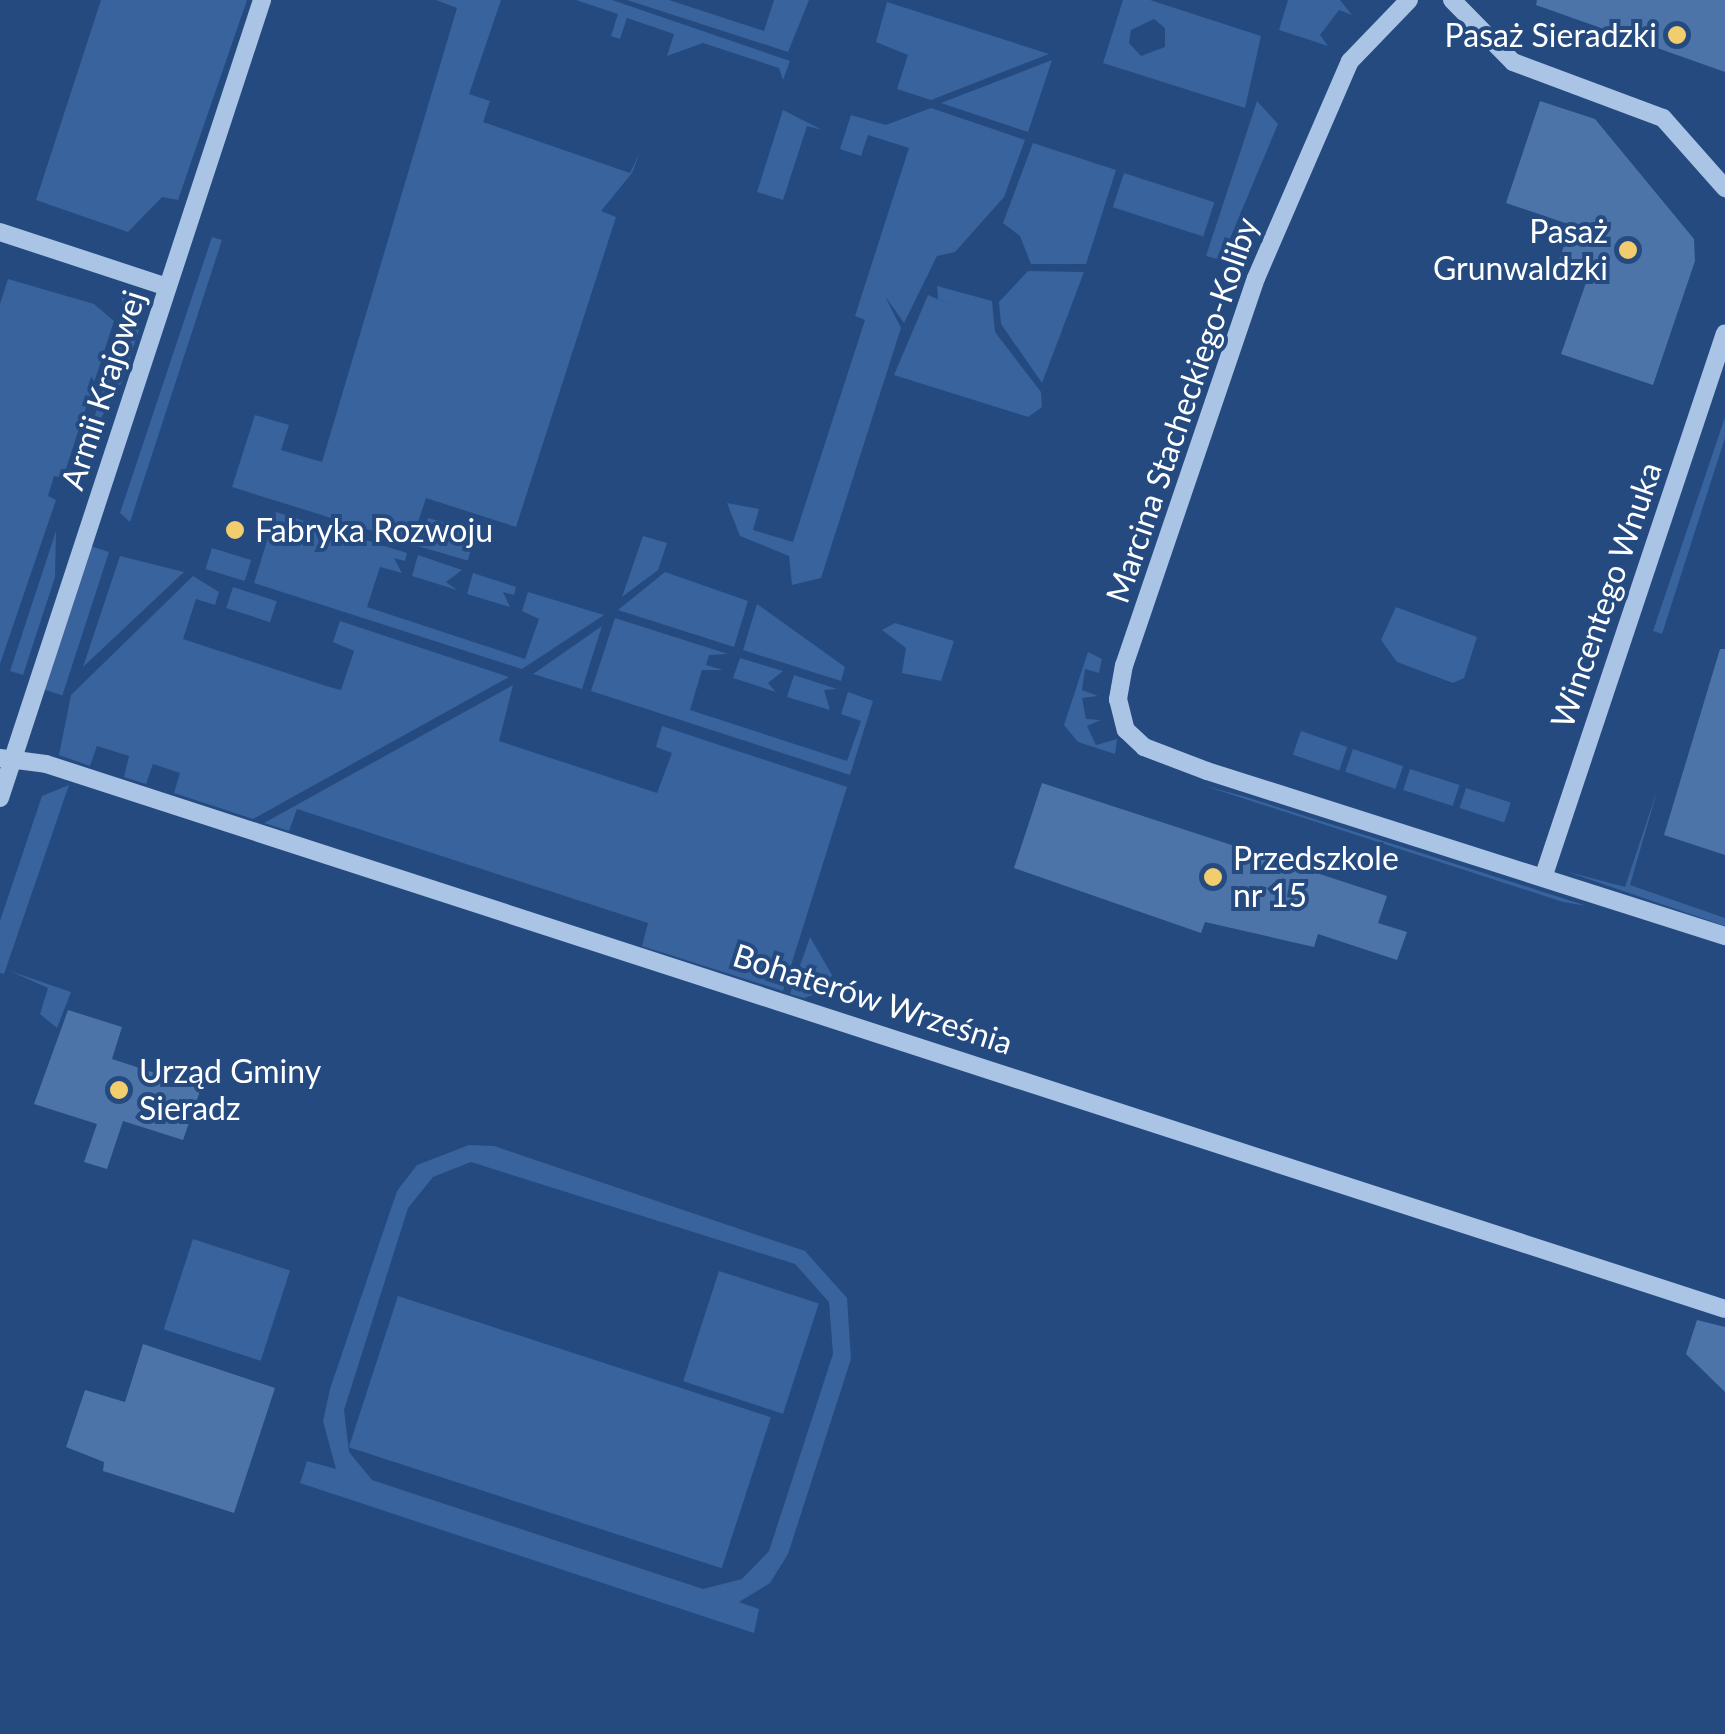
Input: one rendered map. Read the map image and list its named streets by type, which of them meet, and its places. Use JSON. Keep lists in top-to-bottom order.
{
  "streets": {
    "street": [
      "Armii Krajowej",
      "Marcina Stacheckiego-Koliby",
      "Wincentego Wnuka",
      "Bohaterów Września"
    ]
  },
  "crossings": [
    ["Armii Krajowej", "Bohaterów Września"],
    ["Marcina Stacheckiego-Koliby", "Wincentego Wnuka"]
  ],
  "places": [
    "Pasaż Sieradzki",
    "Pasaż Grunwaldzki",
    "Fabryka Rozwoju",
    "Przedszkole nr 15",
    "Urząd Gminy Sieradz"
  ]
}
